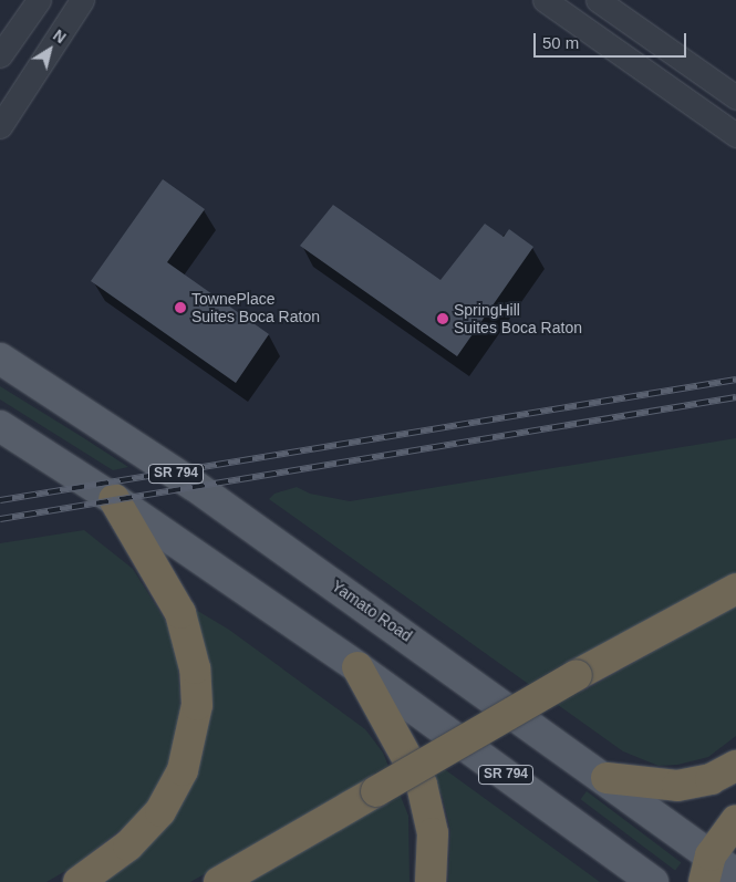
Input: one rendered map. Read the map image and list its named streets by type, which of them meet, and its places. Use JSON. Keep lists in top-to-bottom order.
{
  "streets": {
    "main road": ["SR 794", "Yamato Road"]
  },
  "places": ["TownePlace Suites Boca Raton", "SpringHill Suites Boca Raton"],
  "scale_bar": "50 m",
  "north": "top right"
}
